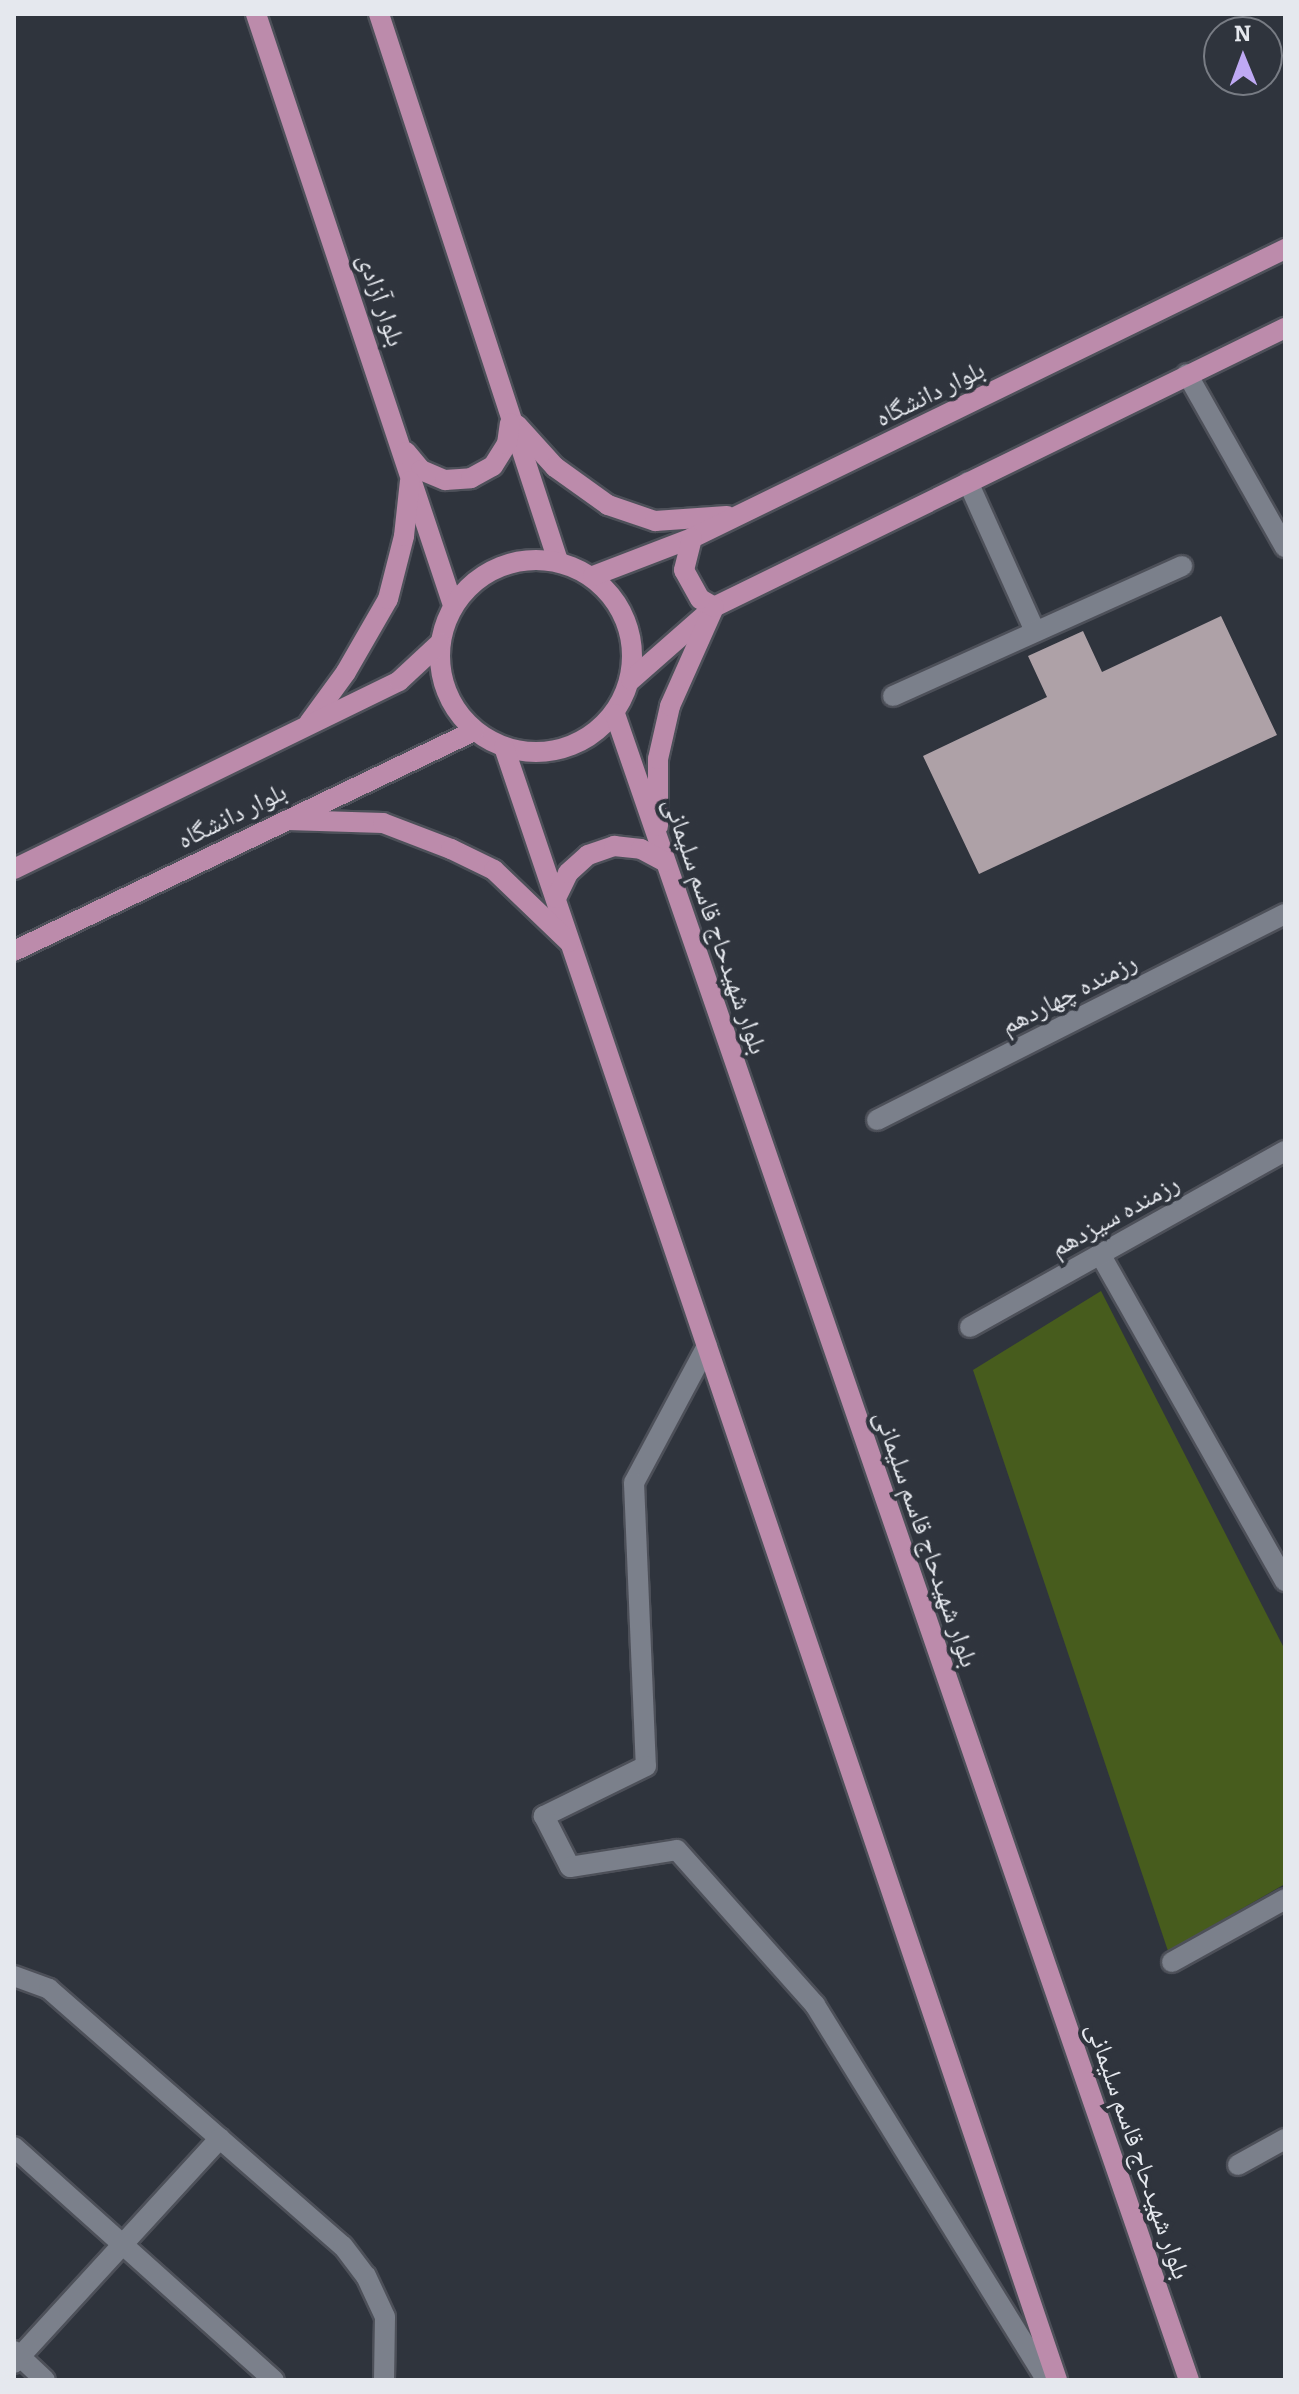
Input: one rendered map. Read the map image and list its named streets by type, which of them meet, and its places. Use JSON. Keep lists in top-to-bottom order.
{
  "streets": {
    "main road": ["بلوار آزادی", "بلوار دانشگاه", "بلوار شهیدحاج قاسم سلیمانی"],
    "street": ["رزمنده چهاردهم", "رزمنده سیزدهم"]
  },
  "crossings": [
    ["بلوار آزادی", "بلوار دانشگاه"],
    ["بلوار آزادی", "بلوار شهیدحاج قاسم سلیمانی"],
    ["بلوار دانشگاه", "بلوار شهیدحاج قاسم سلیمانی"]
  ],
  "north": "top"
}
